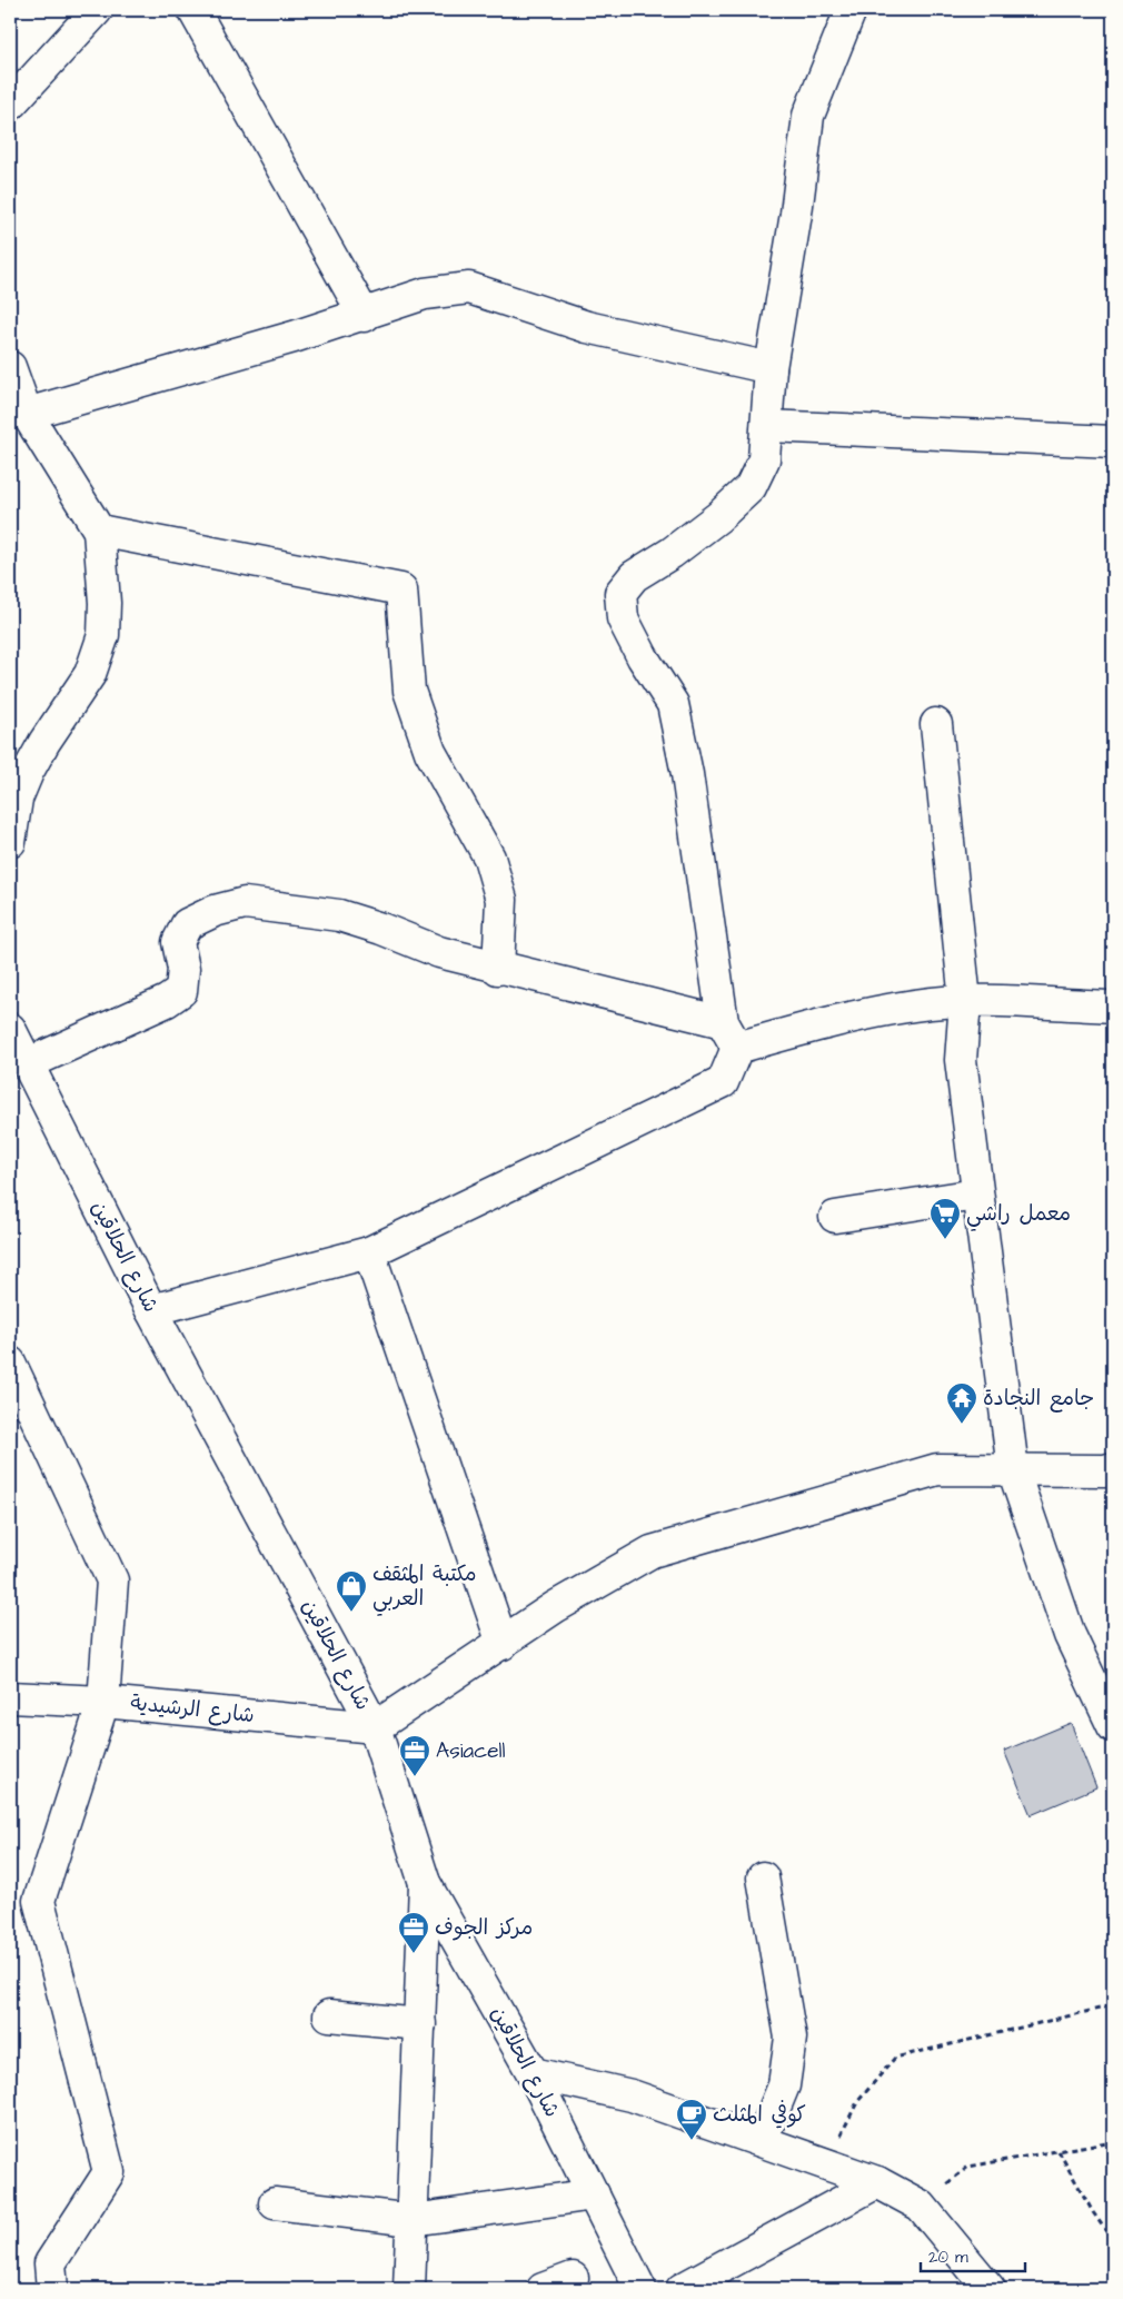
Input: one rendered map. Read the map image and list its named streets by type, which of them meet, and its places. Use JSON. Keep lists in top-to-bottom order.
{
  "streets": {
    "street": ["شارع الحلاقين", "شارع الرشيدية"]
  },
  "crossings": [
    ["شارع الحلاقين", "شارع الرشيدية"]
  ],
  "places": {
    "supermarket": ["معمل راشي"],
    "temple": ["جامع النجادة"],
    "shop": ["مكتبة المثقف العربي"],
    "office": ["Asiacell", "مركز الجوف"],
    "cafe": ["كوفي المثلث"]
  },
  "scale_bar": "20 m"
}
